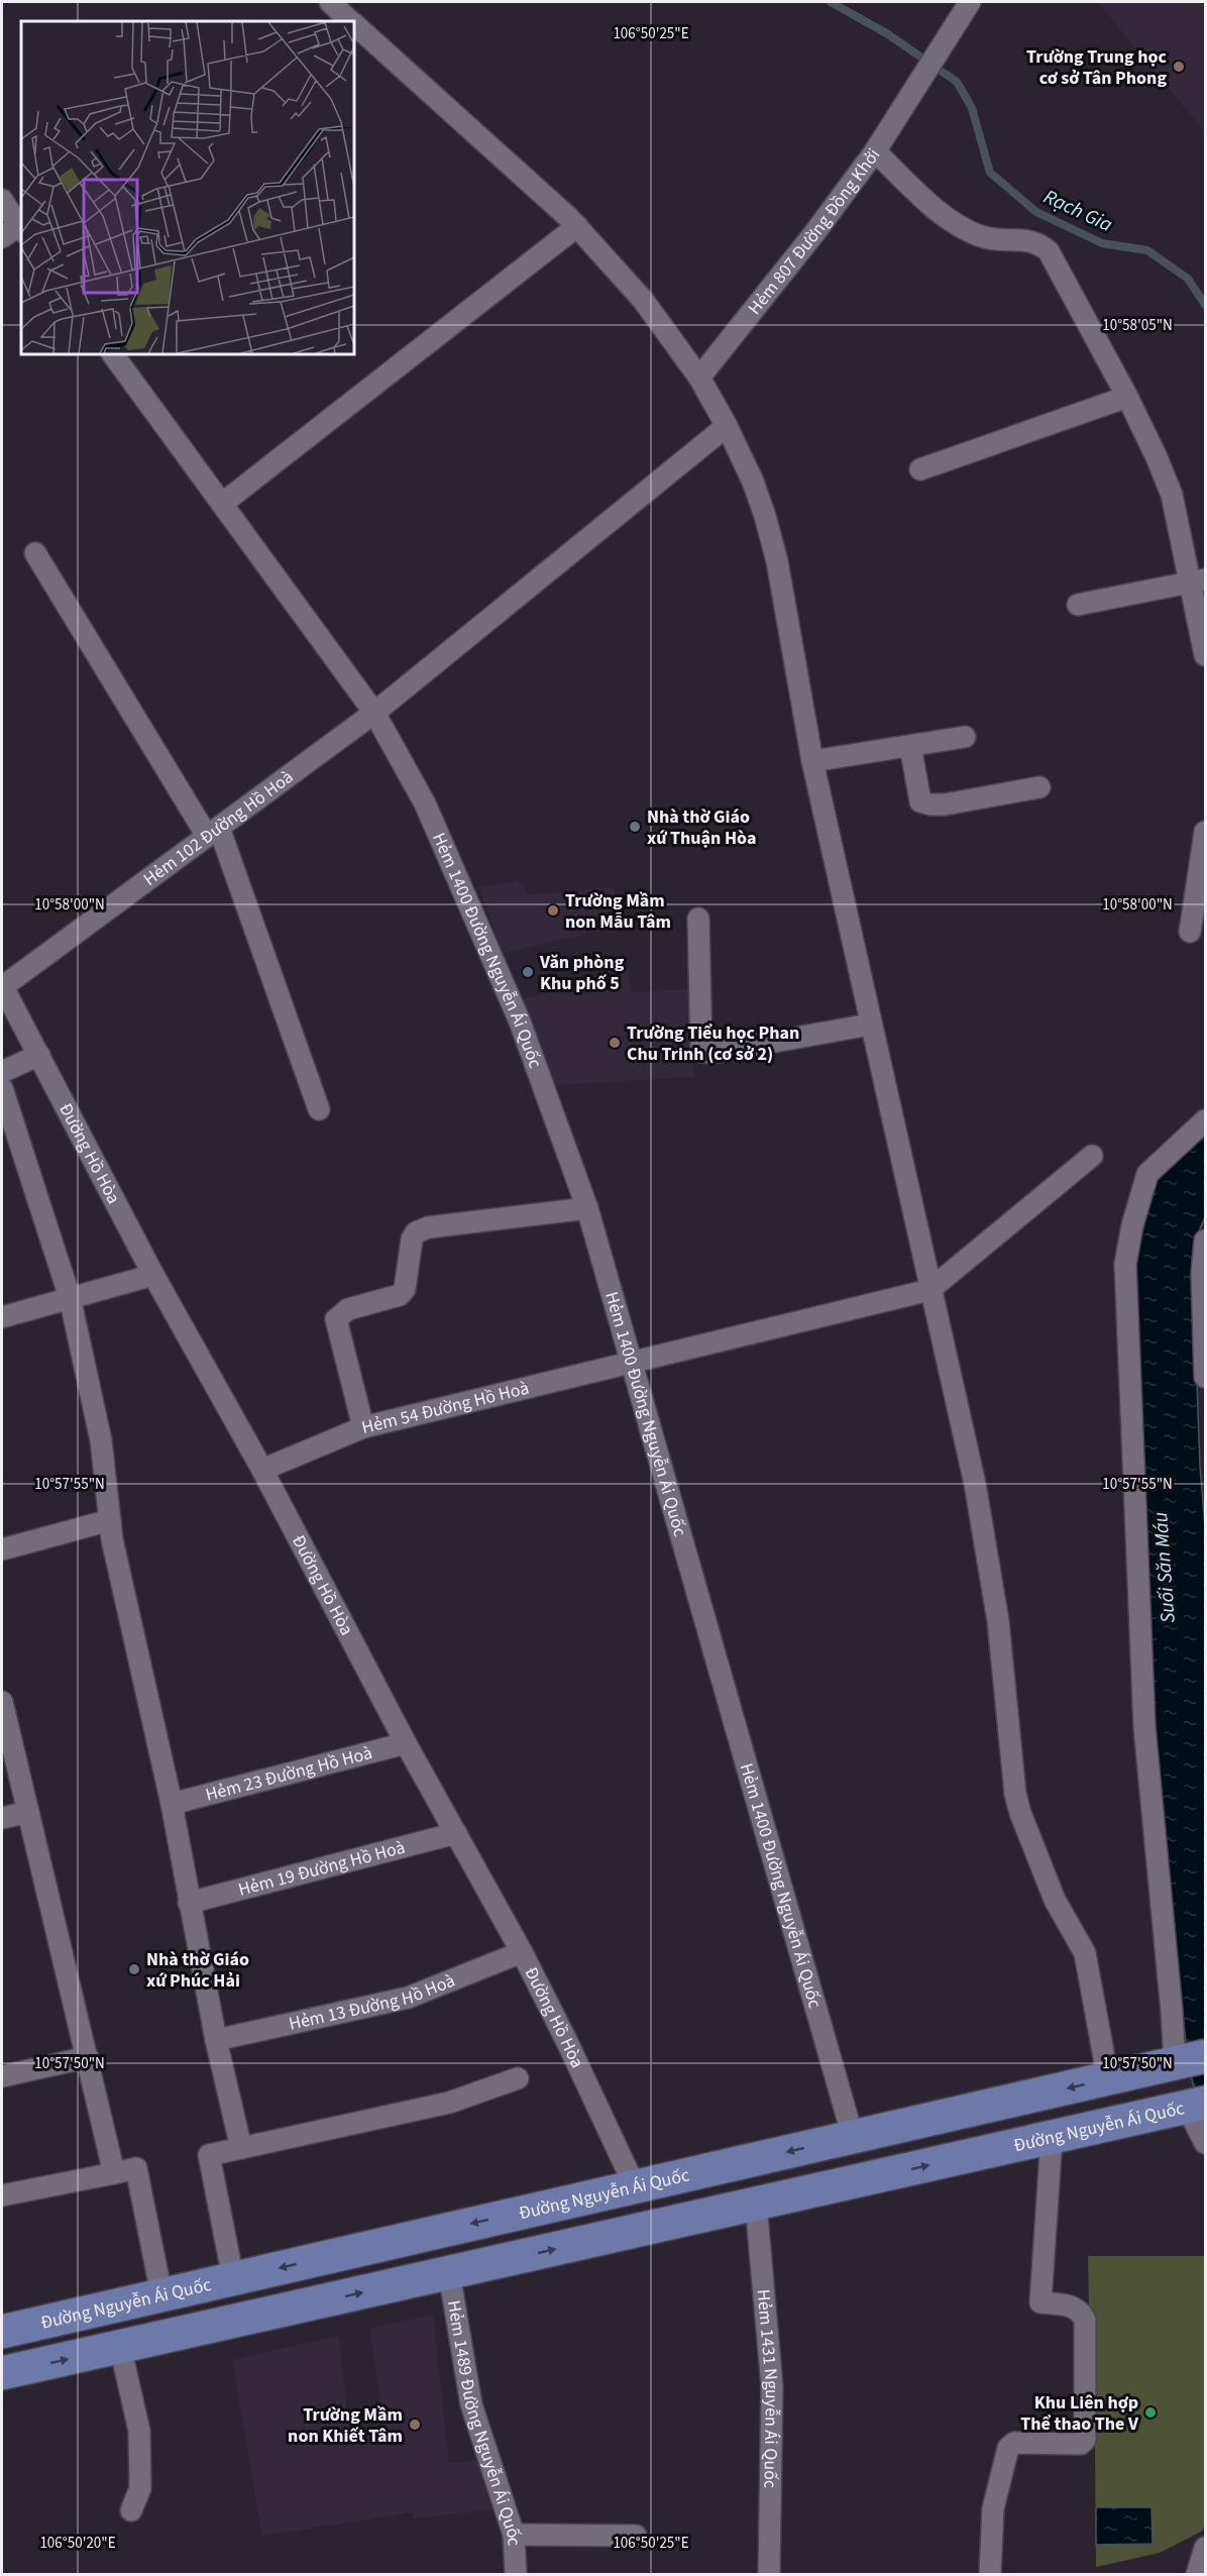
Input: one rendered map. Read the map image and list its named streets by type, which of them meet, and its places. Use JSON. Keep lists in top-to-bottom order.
{
  "streets": {
    "main road": ["Đường Nguyễn Ái Quốc"],
    "street": [
      "Hẻm 807 Đường Đồng Khởi",
      "Hẻm 102 Đường Hồ Hoà",
      "Hẻm 1400 Đường Nguyễn Ái Quốc",
      "Đường Hồ Hòa",
      "Hẻm 54 Đường Hồ Hoà",
      "Hẻm 23 Đường Hồ Hoà",
      "Hẻm 19 Đường Hồ Hoà",
      "Hẻm 13 Đường Hồ Hoà",
      "Hẻm 1431 Nguyễn Ái Quốc",
      "Hẻm 1489 Đường Nguyễn Ái Quốc"
    ]
  },
  "crossings": [
    ["Hẻm 102 Đường Hồ Hoà", "Hẻm 1400 Đường Nguyễn Ái Quốc"],
    ["Hẻm 102 Đường Hồ Hoà", "Đường Hồ Hòa"],
    ["Hẻm 1400 Đường Nguyễn Ái Quốc", "Hẻm 54 Đường Hồ Hoà"],
    ["Hẻm 1400 Đường Nguyễn Ái Quốc", "Đường Nguyễn Ái Quốc"],
    ["Đường Hồ Hòa", "Hẻm 54 Đường Hồ Hoà"],
    ["Đường Hồ Hòa", "Hẻm 23 Đường Hồ Hoà"],
    ["Đường Hồ Hòa", "Hẻm 19 Đường Hồ Hoà"],
    ["Đường Hồ Hòa", "Hẻm 13 Đường Hồ Hoà"],
    ["Đường Hồ Hòa", "Đường Nguyễn Ái Quốc"],
    ["Đường Nguyễn Ái Quốc", "Hẻm 1431 Nguyễn Ái Quốc"],
    ["Đường Nguyễn Ái Quốc", "Hẻm 1489 Đường Nguyễn Ái Quốc"]
  ],
  "water": ["Rạch Gia", "Suối Săn Máu"],
  "places": [
    "Trường Trung học cơ sở Tân Phong",
    "Nhà thờ Giáo xứ Thuận Hòa",
    "Trường Mầm non Mẫu Tâm",
    "Văn phòng Khu phố 5",
    "Trường Tiểu học Phan Chu Trinh (cơ sở 2)",
    "Nhà thờ Giáo xứ Phúc Hải",
    "Khu Liên hợp Thể thao The V",
    "Trường Mầm non Khiết Tâm"
  ],
  "coordinates": [
    "106°50'25\"E",
    "10°58'05\"N",
    "10°58'00\"N",
    "10°57'55\"N",
    "10°57'50\"N",
    "106°50'20\"E"
  ]
}
